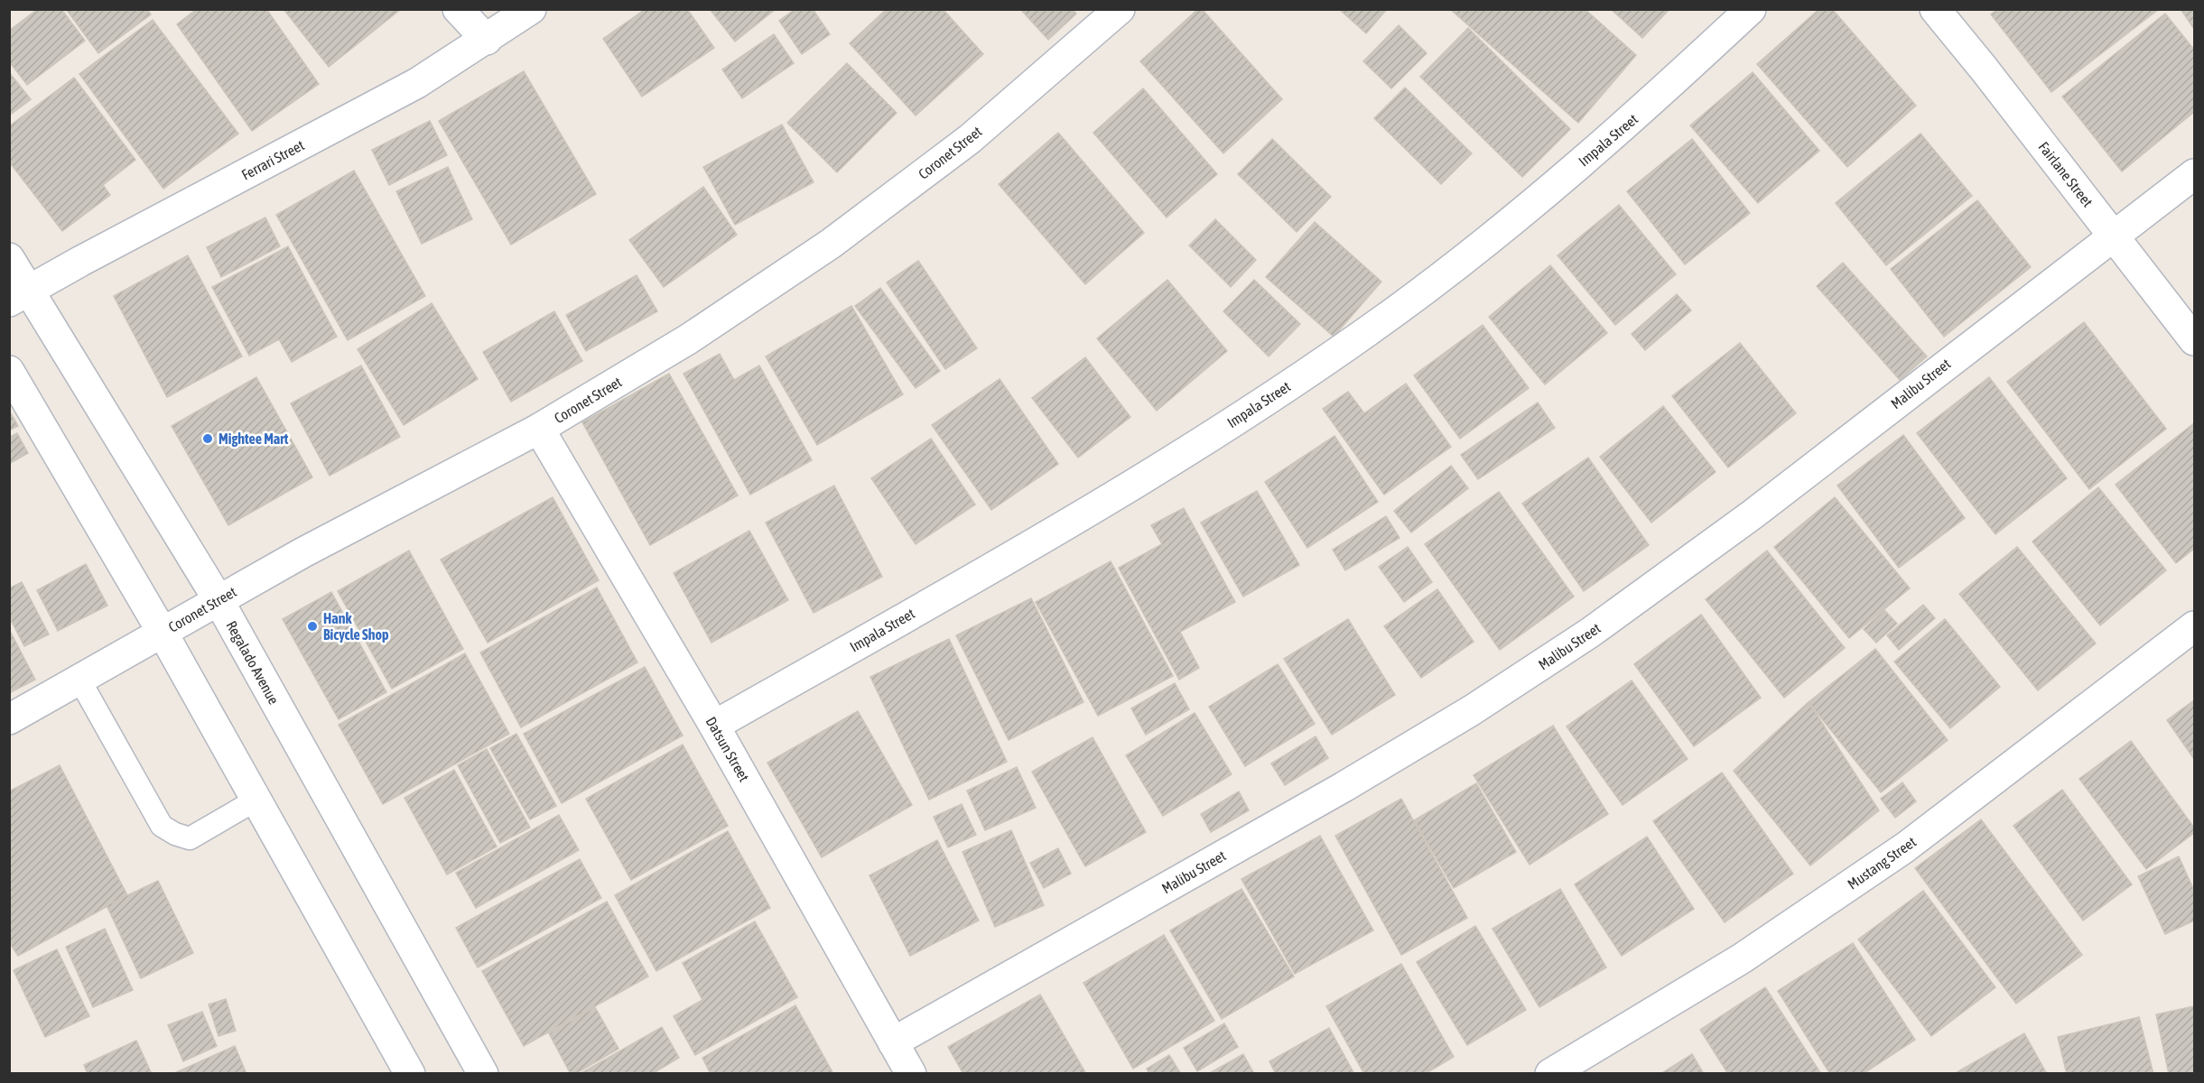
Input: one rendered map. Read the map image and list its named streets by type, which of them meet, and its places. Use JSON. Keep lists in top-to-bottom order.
{
  "streets": {
    "street": [
      "Impala Street",
      "Coronet Street",
      "Ferrari Street",
      "Fairlane Street",
      "Malibu Street",
      "Regalado Avenue",
      "Datsun Street",
      "Mustang Street"
    ]
  },
  "crossings": [
    ["Impala Street", "Datsun Street"],
    ["Coronet Street", "Regalado Avenue"],
    ["Coronet Street", "Datsun Street"],
    ["Ferrari Street", "Regalado Avenue"],
    ["Fairlane Street", "Malibu Street"],
    ["Malibu Street", "Datsun Street"]
  ],
  "places": ["Mightee Mart", "Hank Bicycle Shop"]
}
